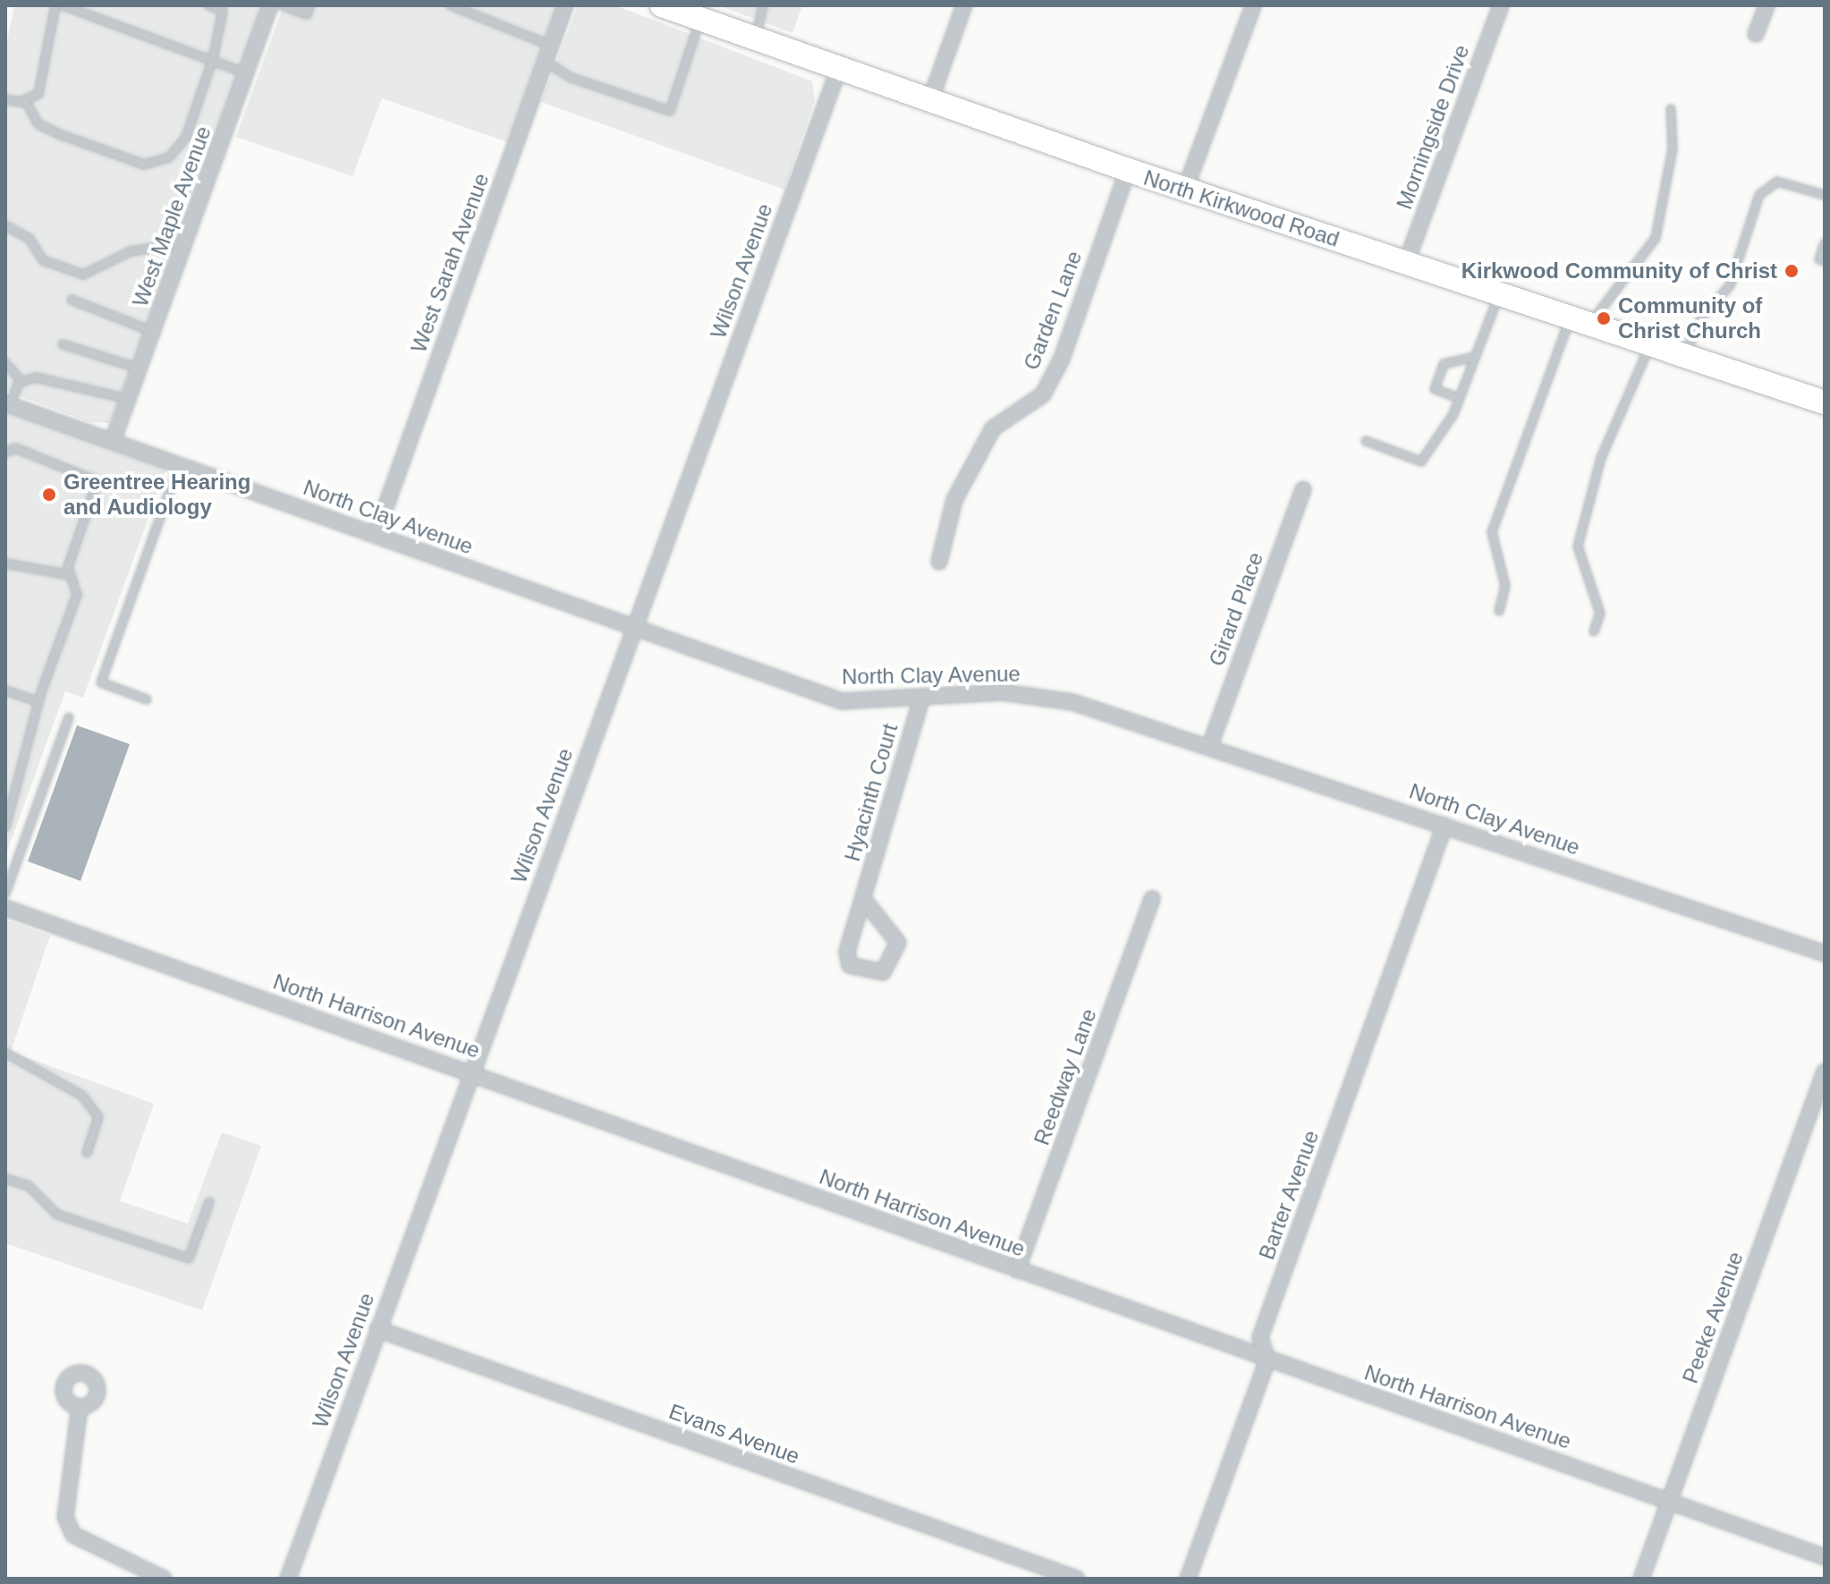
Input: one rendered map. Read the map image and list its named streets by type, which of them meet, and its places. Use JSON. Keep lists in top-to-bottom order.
{
  "streets": {
    "main road": ["North Kirkwood Road"],
    "street": [
      "Morningside Drive",
      "West Maple Avenue",
      "West Sarah Avenue",
      "Wilson Avenue",
      "Garden Lane",
      "North Clay Avenue",
      "Girard Place",
      "Hyacinth Court",
      "North Harrison Avenue",
      "Reedway Lane",
      "Barter Avenue",
      "Peeke Avenue",
      "Evans Avenue"
    ]
  },
  "crossings": [
    ["Morningside Drive", "North Kirkwood Road"],
    ["North Kirkwood Road", "Wilson Avenue"],
    ["North Kirkwood Road", "Garden Lane"],
    ["West Maple Avenue", "North Clay Avenue"],
    ["West Sarah Avenue", "North Clay Avenue"],
    ["Wilson Avenue", "North Clay Avenue"],
    ["Wilson Avenue", "North Harrison Avenue"],
    ["Wilson Avenue", "Evans Avenue"],
    ["North Clay Avenue", "Girard Place"],
    ["North Clay Avenue", "Hyacinth Court"],
    ["North Clay Avenue", "Barter Avenue"],
    ["North Harrison Avenue", "Reedway Lane"],
    ["North Harrison Avenue", "Barter Avenue"],
    ["North Harrison Avenue", "Peeke Avenue"]
  ],
  "places": ["Kirkwood Community of Christ", "Community of Christ Church", "Greentree Hearing and Audiology"]
}
